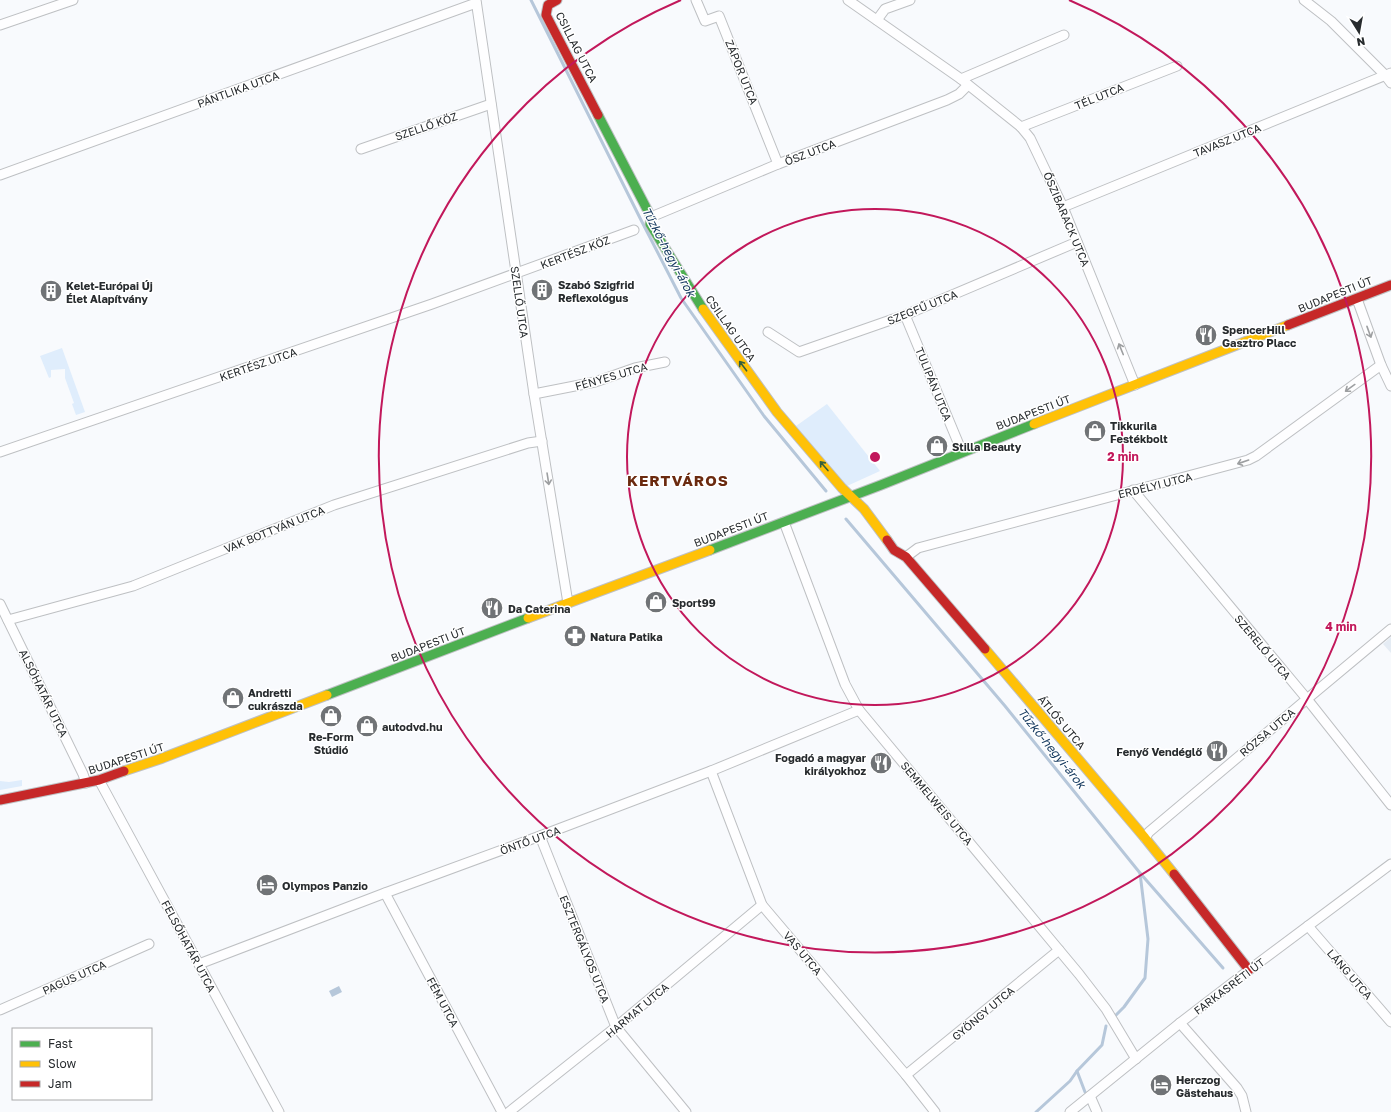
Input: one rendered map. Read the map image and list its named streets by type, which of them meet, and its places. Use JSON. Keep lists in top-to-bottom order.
{
  "streets": {
    "main road": ["CSILLAG UTCA", "BUDAPESTI ÚT", "ÁTLÓS UTCA"],
    "street": [
      "ZÁPOR UTCA",
      "PÁNTLIKA UTCA",
      "TÉL UTCA",
      "SZELLŐ KÖZ",
      "TAVASZ UTCA",
      "ŐSZ UTCA",
      "ŐSZIBARACK UTCA",
      "KERTÉSZ KÖZ",
      "SZELLŐ UTCA",
      "SZEGFŰ UTCA",
      "KERTÉSZ UTCA",
      "FÉNYES UTCA",
      "TULIPÁN UTCA",
      "ERDÉLYI UTCA",
      "VAK BOTTYÁN UTCA",
      "SZERELŐ UTCA",
      "ALSÓHATÁR UTCA",
      "RÓZSA UTCA",
      "SEMMELWEIS UTCA",
      "ÖNTŐ UTCA",
      "FELSŐHATÁR UTCA",
      "ESZTERGÁLYOS UTCA",
      "VAS UTCA",
      "LÁNG UTCA",
      "PAGUS UTCA",
      "FARKASRÉTI ÚT",
      "FÉM UTCA",
      "HARMAT UTCA",
      "GYÖNGY UTCA"
    ]
  },
  "crossings": [
    ["CSILLAG UTCA", "ŐSZ UTCA"],
    ["CSILLAG UTCA", "BUDAPESTI ÚT"],
    ["CSILLAG UTCA", "ÁTLÓS UTCA"],
    ["ZÁPOR UTCA", "ŐSZ UTCA"],
    ["PÁNTLIKA UTCA", "SZELLŐ UTCA"],
    ["TÉL UTCA", "ŐSZIBARACK UTCA"],
    ["SZELLŐ KÖZ", "SZELLŐ UTCA"],
    ["TAVASZ UTCA", "ŐSZIBARACK UTCA"],
    ["ŐSZ UTCA", "ŐSZIBARACK UTCA"],
    ["ŐSZIBARACK UTCA", "BUDAPESTI ÚT"],
    ["ŐSZIBARACK UTCA", "SZEGFŰ UTCA"],
    ["KERTÉSZ KÖZ", "SZELLŐ UTCA"],
    ["KERTÉSZ KÖZ", "KERTÉSZ UTCA"],
    ["BUDAPESTI ÚT", "SZELLŐ UTCA"],
    ["BUDAPESTI ÚT", "TULIPÁN UTCA"],
    ["BUDAPESTI ÚT", "ALSÓHATÁR UTCA"],
    ["BUDAPESTI ÚT", "ÁTLÓS UTCA"],
    ["BUDAPESTI ÚT", "SEMMELWEIS UTCA"],
    ["BUDAPESTI ÚT", "FELSŐHATÁR UTCA"],
    ["SZELLŐ UTCA", "KERTÉSZ UTCA"],
    ["SZELLŐ UTCA", "FÉNYES UTCA"],
    ["SZELLŐ UTCA", "VAK BOTTYÁN UTCA"],
    ["SZEGFŰ UTCA", "TULIPÁN UTCA"],
    ["ERDÉLYI UTCA", "SZERELŐ UTCA"],
    ["ERDÉLYI UTCA", "ÁTLÓS UTCA"],
    ["VAK BOTTYÁN UTCA", "ALSÓHATÁR UTCA"],
    ["SZERELŐ UTCA", "RÓZSA UTCA"],
    ["ÁTLÓS UTCA", "RÓZSA UTCA"],
    ["ÁTLÓS UTCA", "FARKASRÉTI ÚT"],
    ["SEMMELWEIS UTCA", "ÖNTŐ UTCA"],
    ["SEMMELWEIS UTCA", "FARKASRÉTI ÚT"],
    ["SEMMELWEIS UTCA", "GYÖNGY UTCA"],
    ["ÖNTŐ UTCA", "FELSŐHATÁR UTCA"],
    ["ÖNTŐ UTCA", "ESZTERGÁLYOS UTCA"],
    ["ÖNTŐ UTCA", "VAS UTCA"],
    ["ÖNTŐ UTCA", "FÉM UTCA"],
    ["ESZTERGÁLYOS UTCA", "HARMAT UTCA"],
    ["VAS UTCA", "HARMAT UTCA"],
    ["VAS UTCA", "GYÖNGY UTCA"],
    ["LÁNG UTCA", "FARKASRÉTI ÚT"]
  ],
  "one_way": ["CSILLAG UTCA", "ERDÉLYI UTCA"],
  "districts": ["KERTVÁROS"],
  "water": ["Tűzkő-hegyi-árok"],
  "places": {
    "building": ["Szabó Szigfrid Reflexológus", "Kelet-Európai Új Élet Alapítvány"],
    "restaurant": [
      "SpencerHill Gasztro Placc",
      "Da Caterina",
      "Fenyő Vendéglő",
      "Fogadó a magyar királyokhoz"
    ],
    "shop": [
      "Tikkurila Festékbolt",
      "Stilla Beauty",
      "Sport99",
      "Andretti cukrászda",
      "Re-Form Stúdió",
      "autodvd.hu"
    ],
    "pharmacy": ["Natura Patika"],
    "hotel": ["Olympos Panzio", "Herczog Gästehaus"]
  },
  "legend": ["Fast", "Slow", "Jam"],
  "north": "bottom",
  "rings": ["2 min", "4 min"]
}
